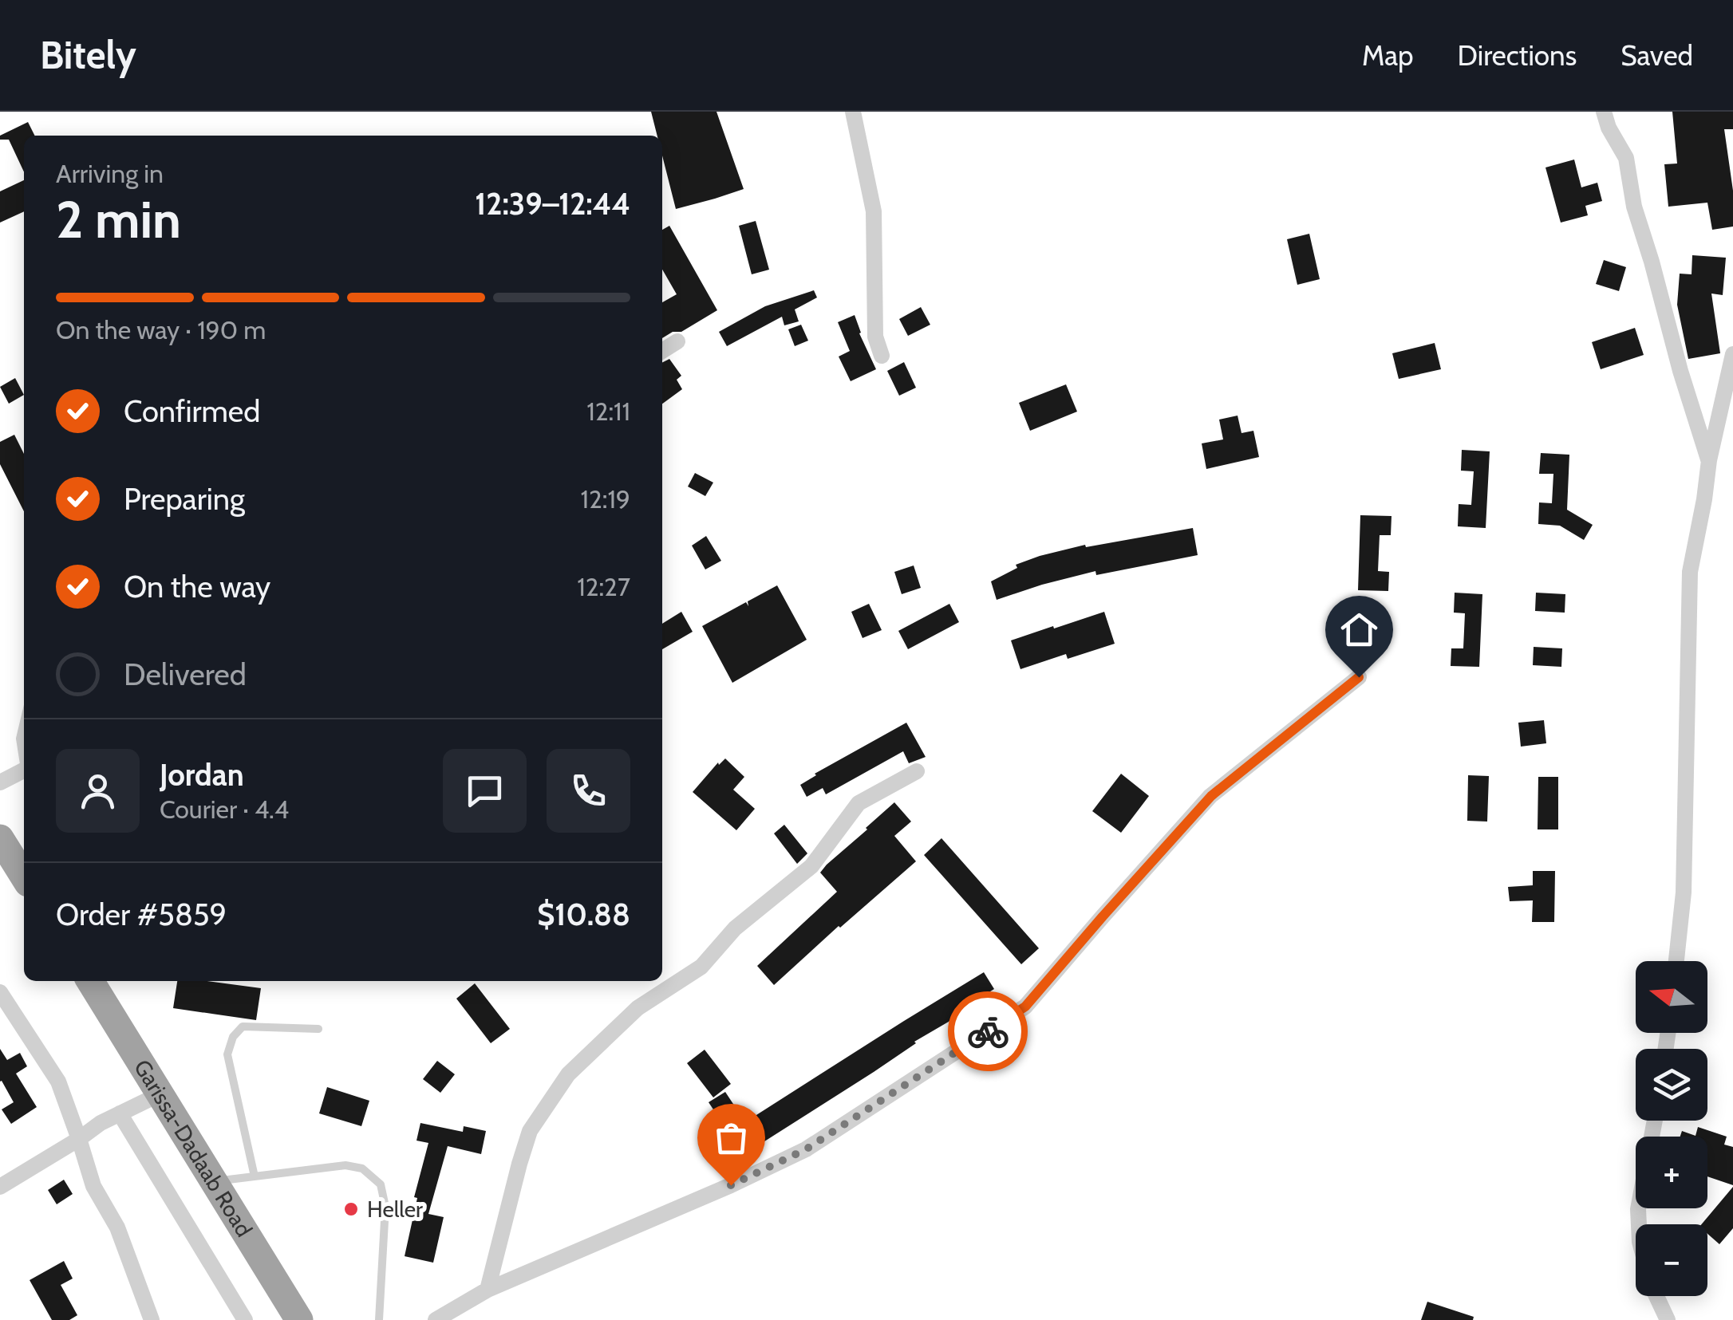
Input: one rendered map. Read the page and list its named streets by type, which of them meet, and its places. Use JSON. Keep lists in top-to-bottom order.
{
  "streets": {
    "highway": ["Garissa-Dadaab Road"]
  },
  "places": ["Heller"],
  "north": "left",
  "page": {
    "header": "Bitely",
    "nav": ["Map", "Directions", "Saved"],
    "heading": ["2 min", "Arriving in", "12:39–12:44"],
    "panel": [
      "Jordan",
      "Courier · 4.4",
      "Order #5859",
      "$10.88"
    ],
    "bar": "On the way · 190 m",
    "list": [
      ["Confirmed", "12:11"],
      ["Preparing", "12:19"],
      ["On the way", "12:27"],
      "Delivered"
    ],
    "map_buttons": ["+", "−"]
  }
}
